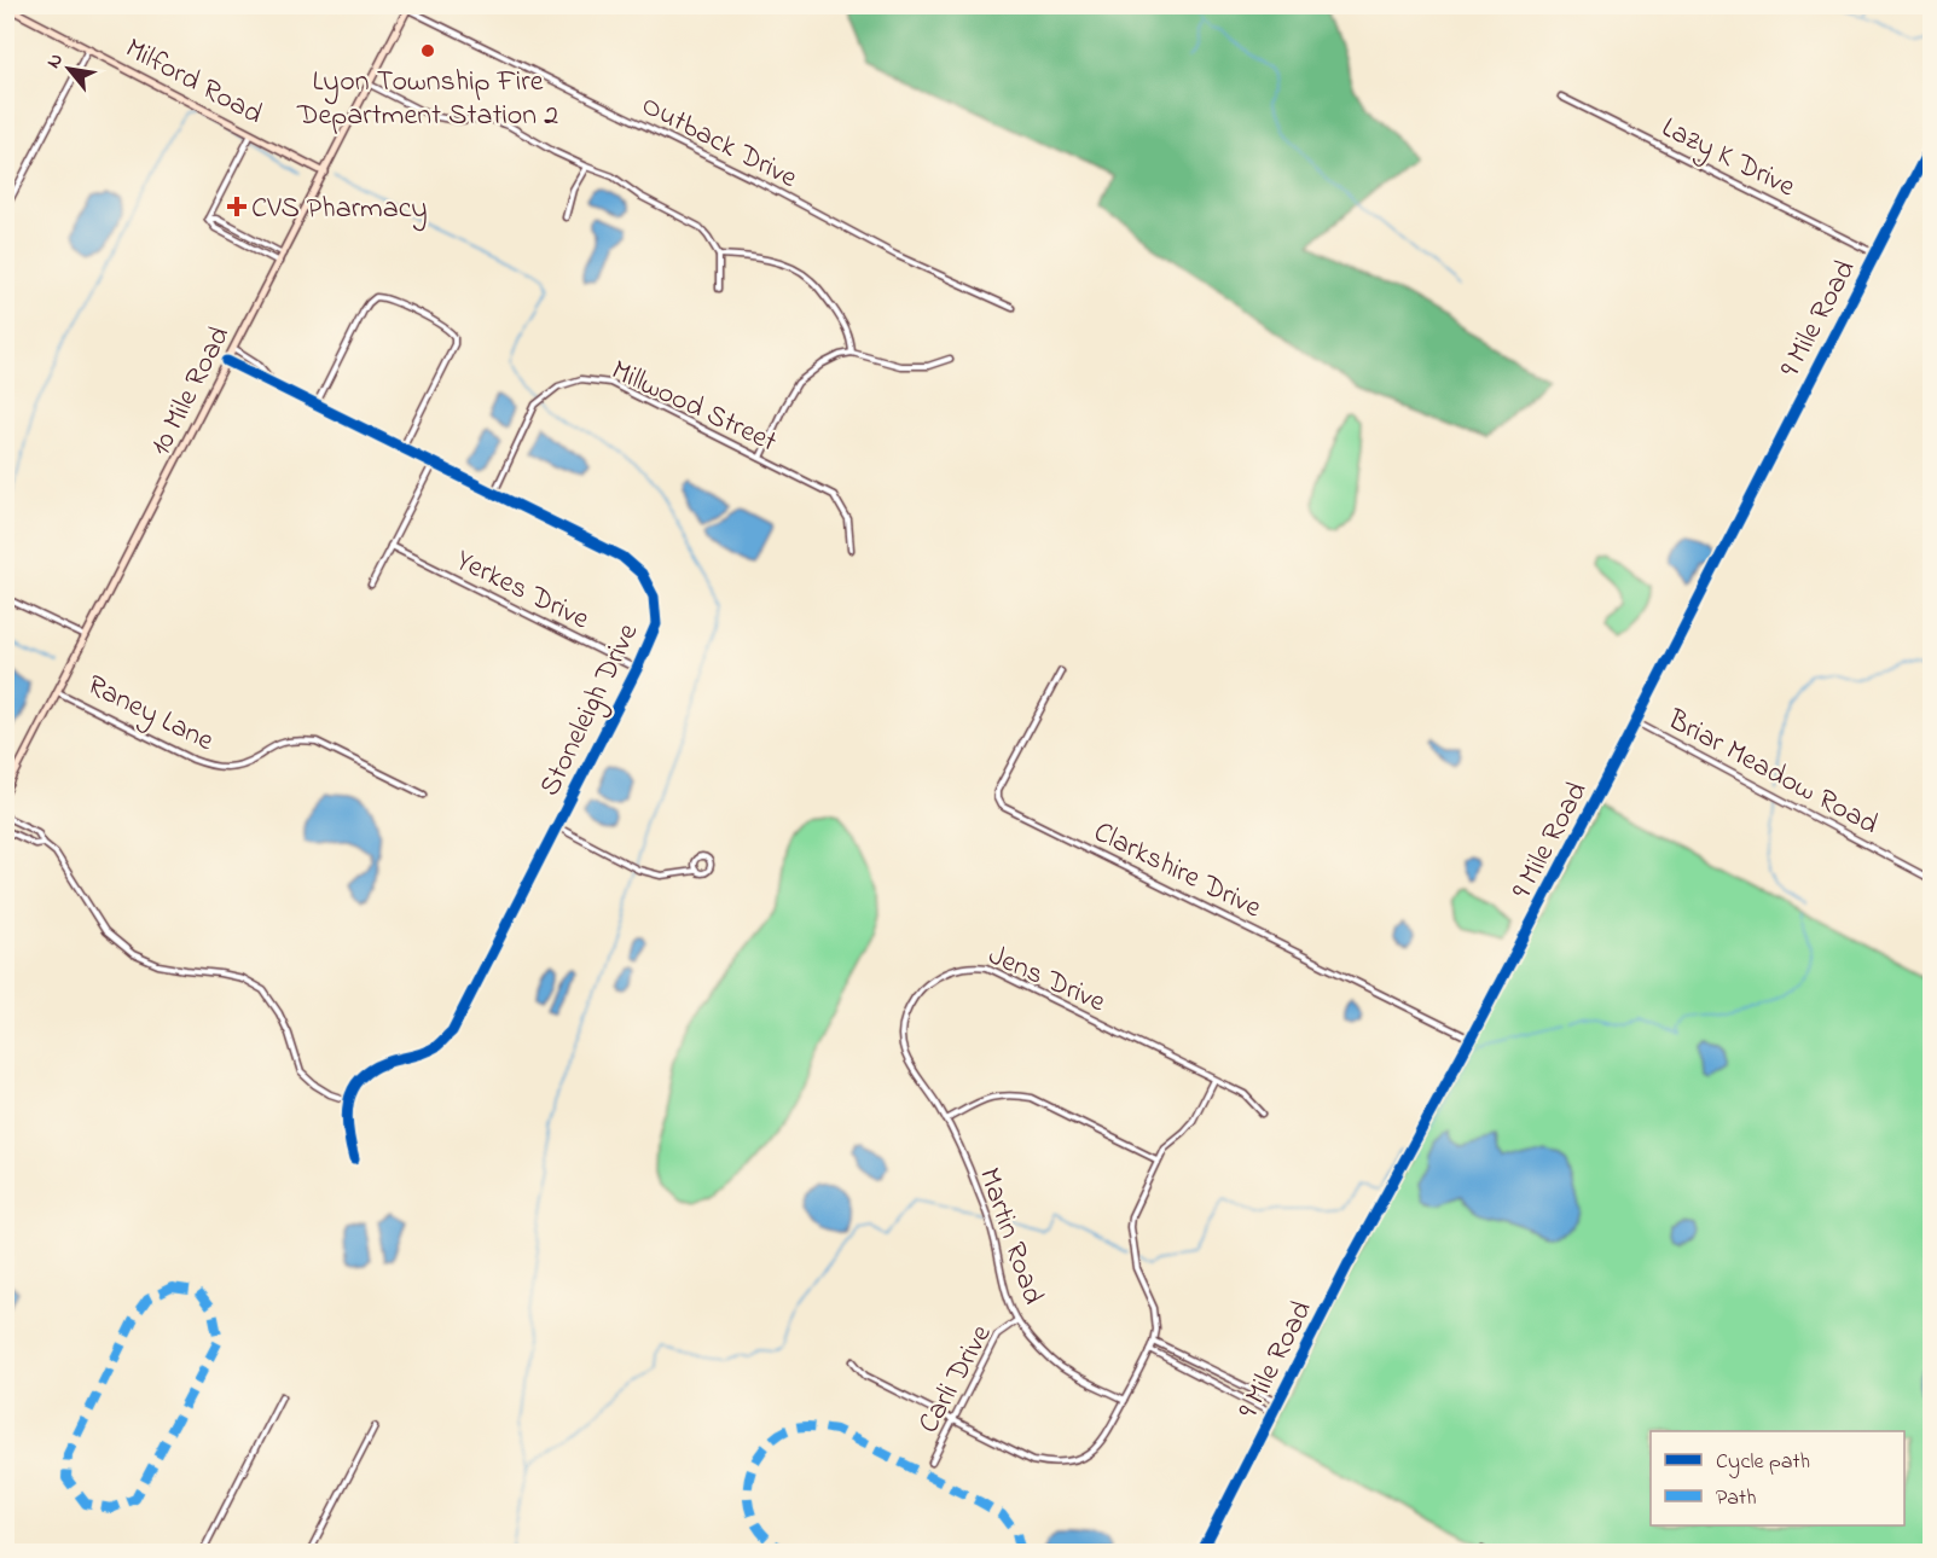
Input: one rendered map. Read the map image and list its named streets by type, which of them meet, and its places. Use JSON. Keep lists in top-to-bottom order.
{
  "streets": {
    "street": [
      "Milford Road",
      "Outback Drive",
      "Lazy K Drive",
      "9 Mile Road",
      "10 Mile Road",
      "Millwood Street",
      "Yerkes Drive",
      "Stoneleigh Drive",
      "Raney Lane",
      "Briar Meadow Road",
      "Clarkshire Drive",
      "Jens Drive",
      "Martin Road",
      "Carli Drive"
    ]
  },
  "crossings": [
    ["Milford Road", "10 Mile Road"],
    ["Outback Drive", "10 Mile Road"],
    ["Lazy K Drive", "9 Mile Road"],
    ["9 Mile Road", "Briar Meadow Road"],
    ["9 Mile Road", "Clarkshire Drive"],
    ["10 Mile Road", "Stoneleigh Drive"],
    ["10 Mile Road", "Raney Lane"],
    ["Millwood Street", "Stoneleigh Drive"],
    ["Yerkes Drive", "Stoneleigh Drive"],
    ["Jens Drive", "Martin Road"],
    ["Martin Road", "Carli Drive"]
  ],
  "places": {
    "other": ["Lyon Township Fire Department Station 2"],
    "health": ["CVS Pharmacy"]
  },
  "legend": ["Cycle path", "Path"],
  "north": "top left"
}
